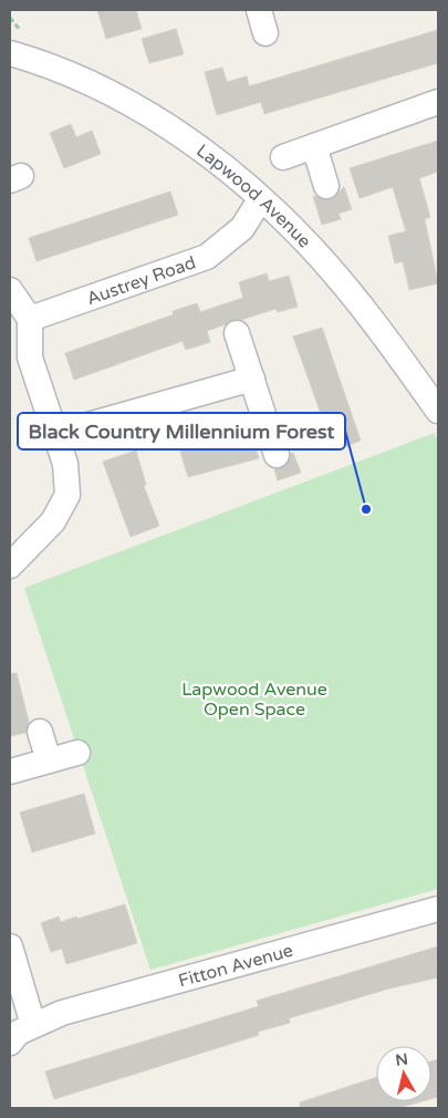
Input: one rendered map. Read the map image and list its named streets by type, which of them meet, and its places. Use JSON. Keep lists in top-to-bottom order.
{
  "streets": {
    "street": ["Lapwood Avenue", "Austrey Road", "Fitton Avenue"]
  },
  "crossings": [
    ["Lapwood Avenue", "Austrey Road"]
  ],
  "parks": ["Lapwood Avenue Open Space"],
  "places": ["Black Country Millennium Forest"],
  "north": "top"
}
